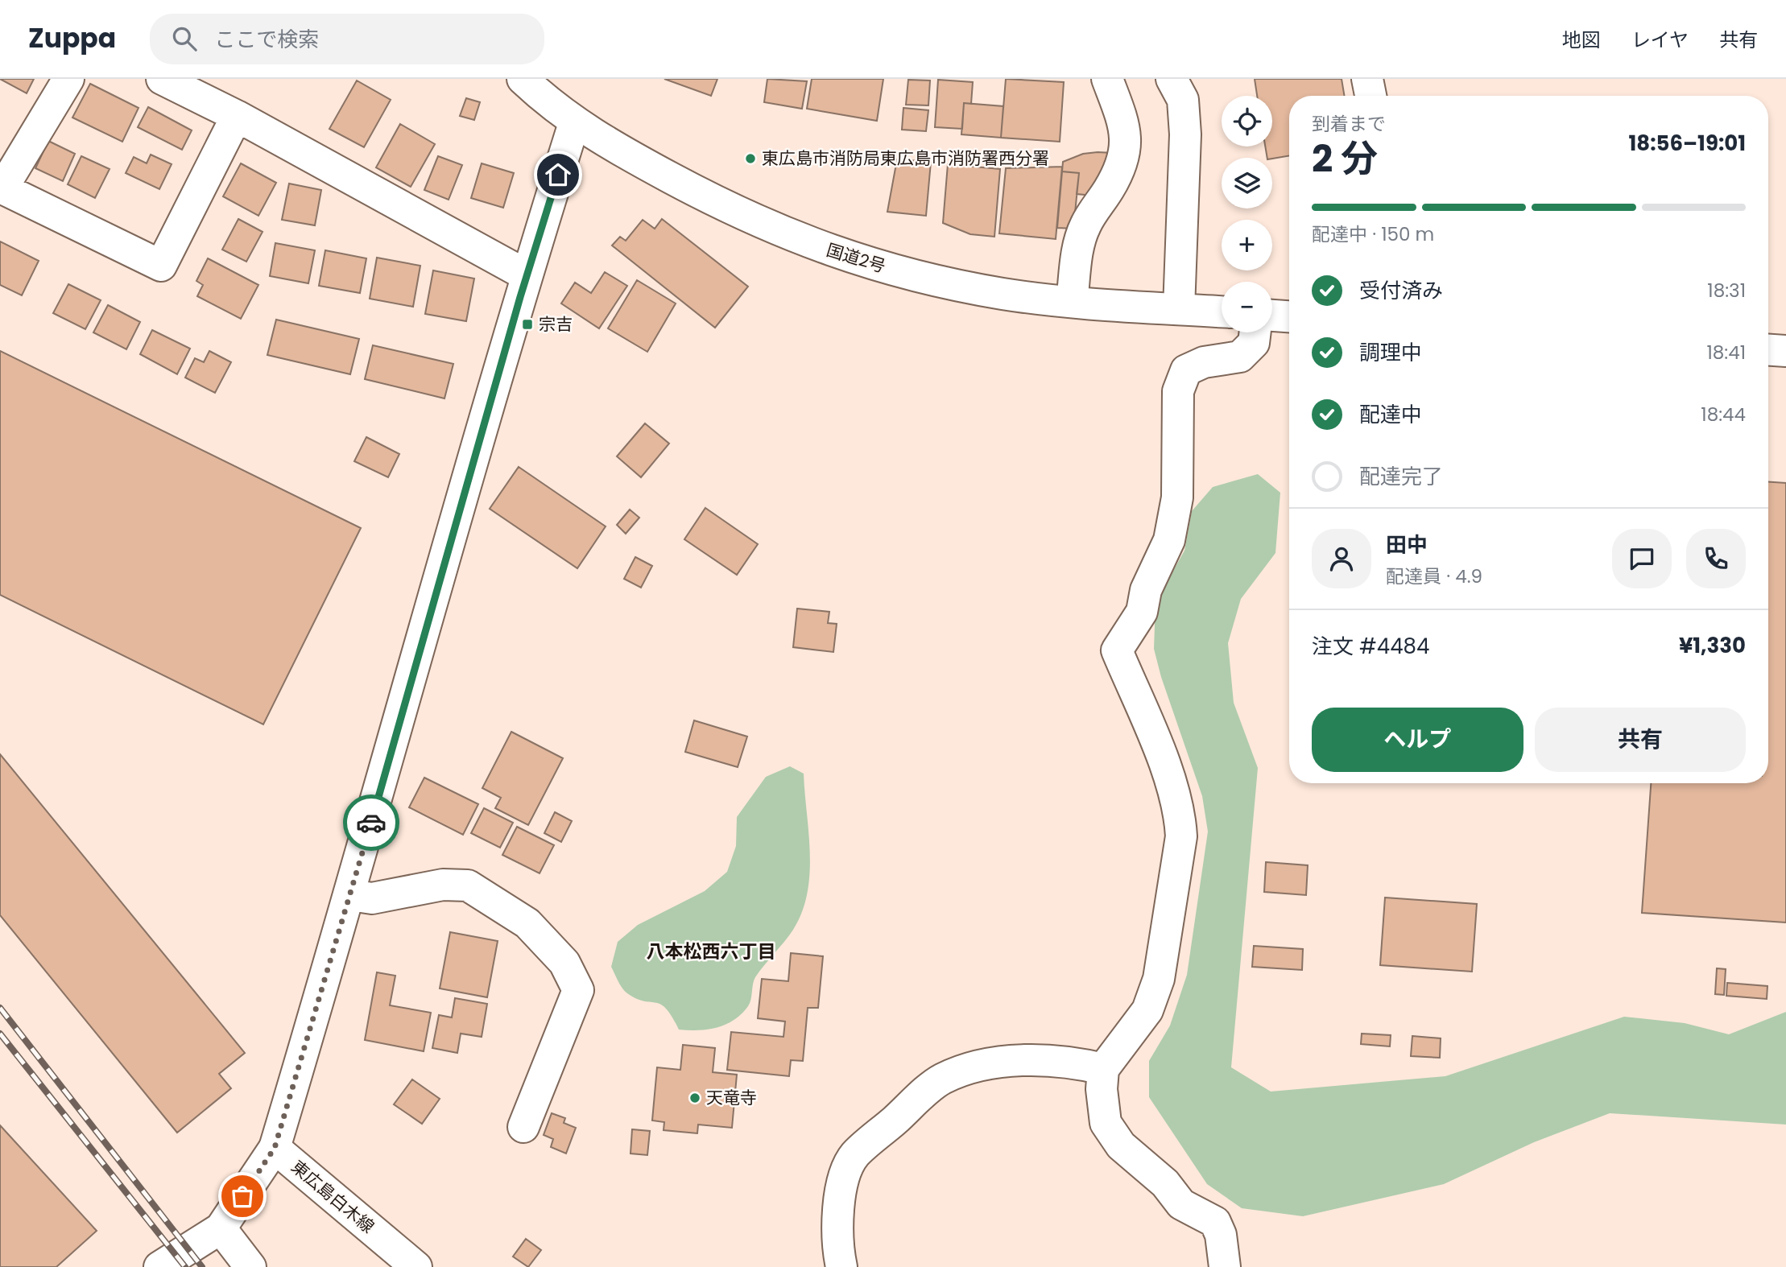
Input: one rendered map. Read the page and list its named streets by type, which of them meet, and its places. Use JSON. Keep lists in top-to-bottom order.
{
  "streets": {
    "main road": ["国道2号", "東広島白木線"]
  },
  "districts": ["八本松西六丁目"],
  "places": {
    "other": ["東広島市消防局東広島市消防署西分署", "天竜寺"],
    "transit": ["宗吉"]
  },
  "page": {
    "header": "Zuppa",
    "search": "ここで検索",
    "nav": ["地図", "レイヤ", "共有"],
    "map_buttons": ["+", "−"],
    "heading": ["2 分", "到着まで", "18:56–19:01"],
    "panel": [
      "田中",
      "配達員 · 4.9",
      "注文 #4484",
      "¥1,330"
    ],
    "bar": "配達中 · 150 m",
    "list": [
      ["受付済み", "18:31"],
      ["調理中", "18:41"],
      ["配達中", "18:44"],
      "配達完了"
    ],
    "buttons": ["ヘルプ", "共有"]
  }
}
